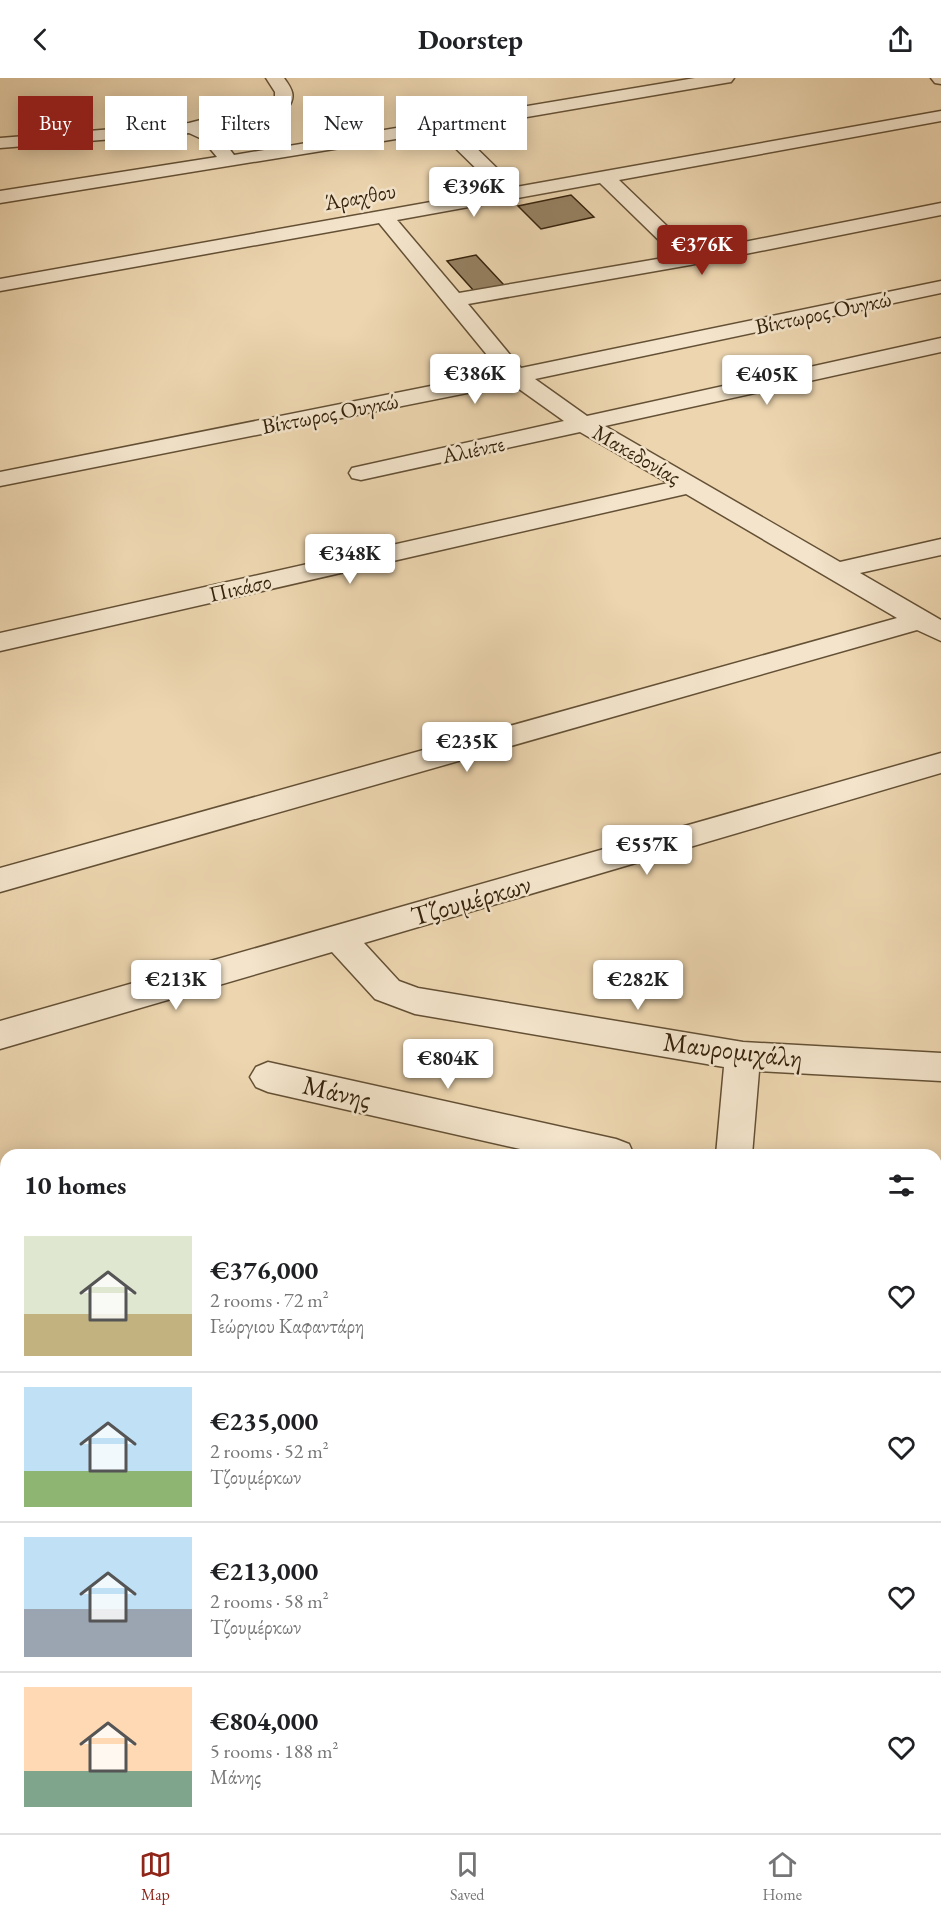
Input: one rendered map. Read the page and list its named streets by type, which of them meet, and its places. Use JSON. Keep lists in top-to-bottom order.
{
  "streets": {
    "street": [
      "Άραχθου",
      "Βίκτωρος Ουγκώ",
      "Αλιέντε",
      "Μακεδονίας",
      "Πικάσο",
      "Τζουμέρκων",
      "Μαυρομιχάλη",
      "Μάνης"
    ]
  },
  "crossings": [
    ["Άραχθου", "Μακεδονίας"],
    ["Βίκτωρος Ουγκώ", "Μακεδονίας"],
    ["Αλιέντε", "Μακεδονίας"],
    ["Μακεδονίας", "Πικάσο"],
    ["Τζουμέρκων", "Μαυρομιχάλη"]
  ],
  "page": {
    "header": "Doorstep",
    "chip": [
      "Buy",
      "Rent",
      "Filters",
      "New",
      "Apartment"
    ],
    "price": [
      "€396K",
      "€376K",
      "€386K",
      "€405K",
      "€348K",
      "€235K",
      "€557K",
      "€213K",
      "€282K",
      "€804K"
    ],
    "heading": "10 homes",
    "list": [
      {
        "name": "€376,000",
        "note": "2 rooms · 72 m² · Γεώργιου Καφαντάρη"
      },
      {
        "name": "€235,000",
        "note": "2 rooms · 52 m² · Τζουμέρκων"
      },
      {
        "name": "€213,000",
        "note": "2 rooms · 58 m² · Τζουμέρκων"
      },
      {
        "name": "€804,000",
        "note": "5 rooms · 188 m² · Μάνης"
      }
    ],
    "tabs": ["Map", "Saved", "Home"]
  }
}
